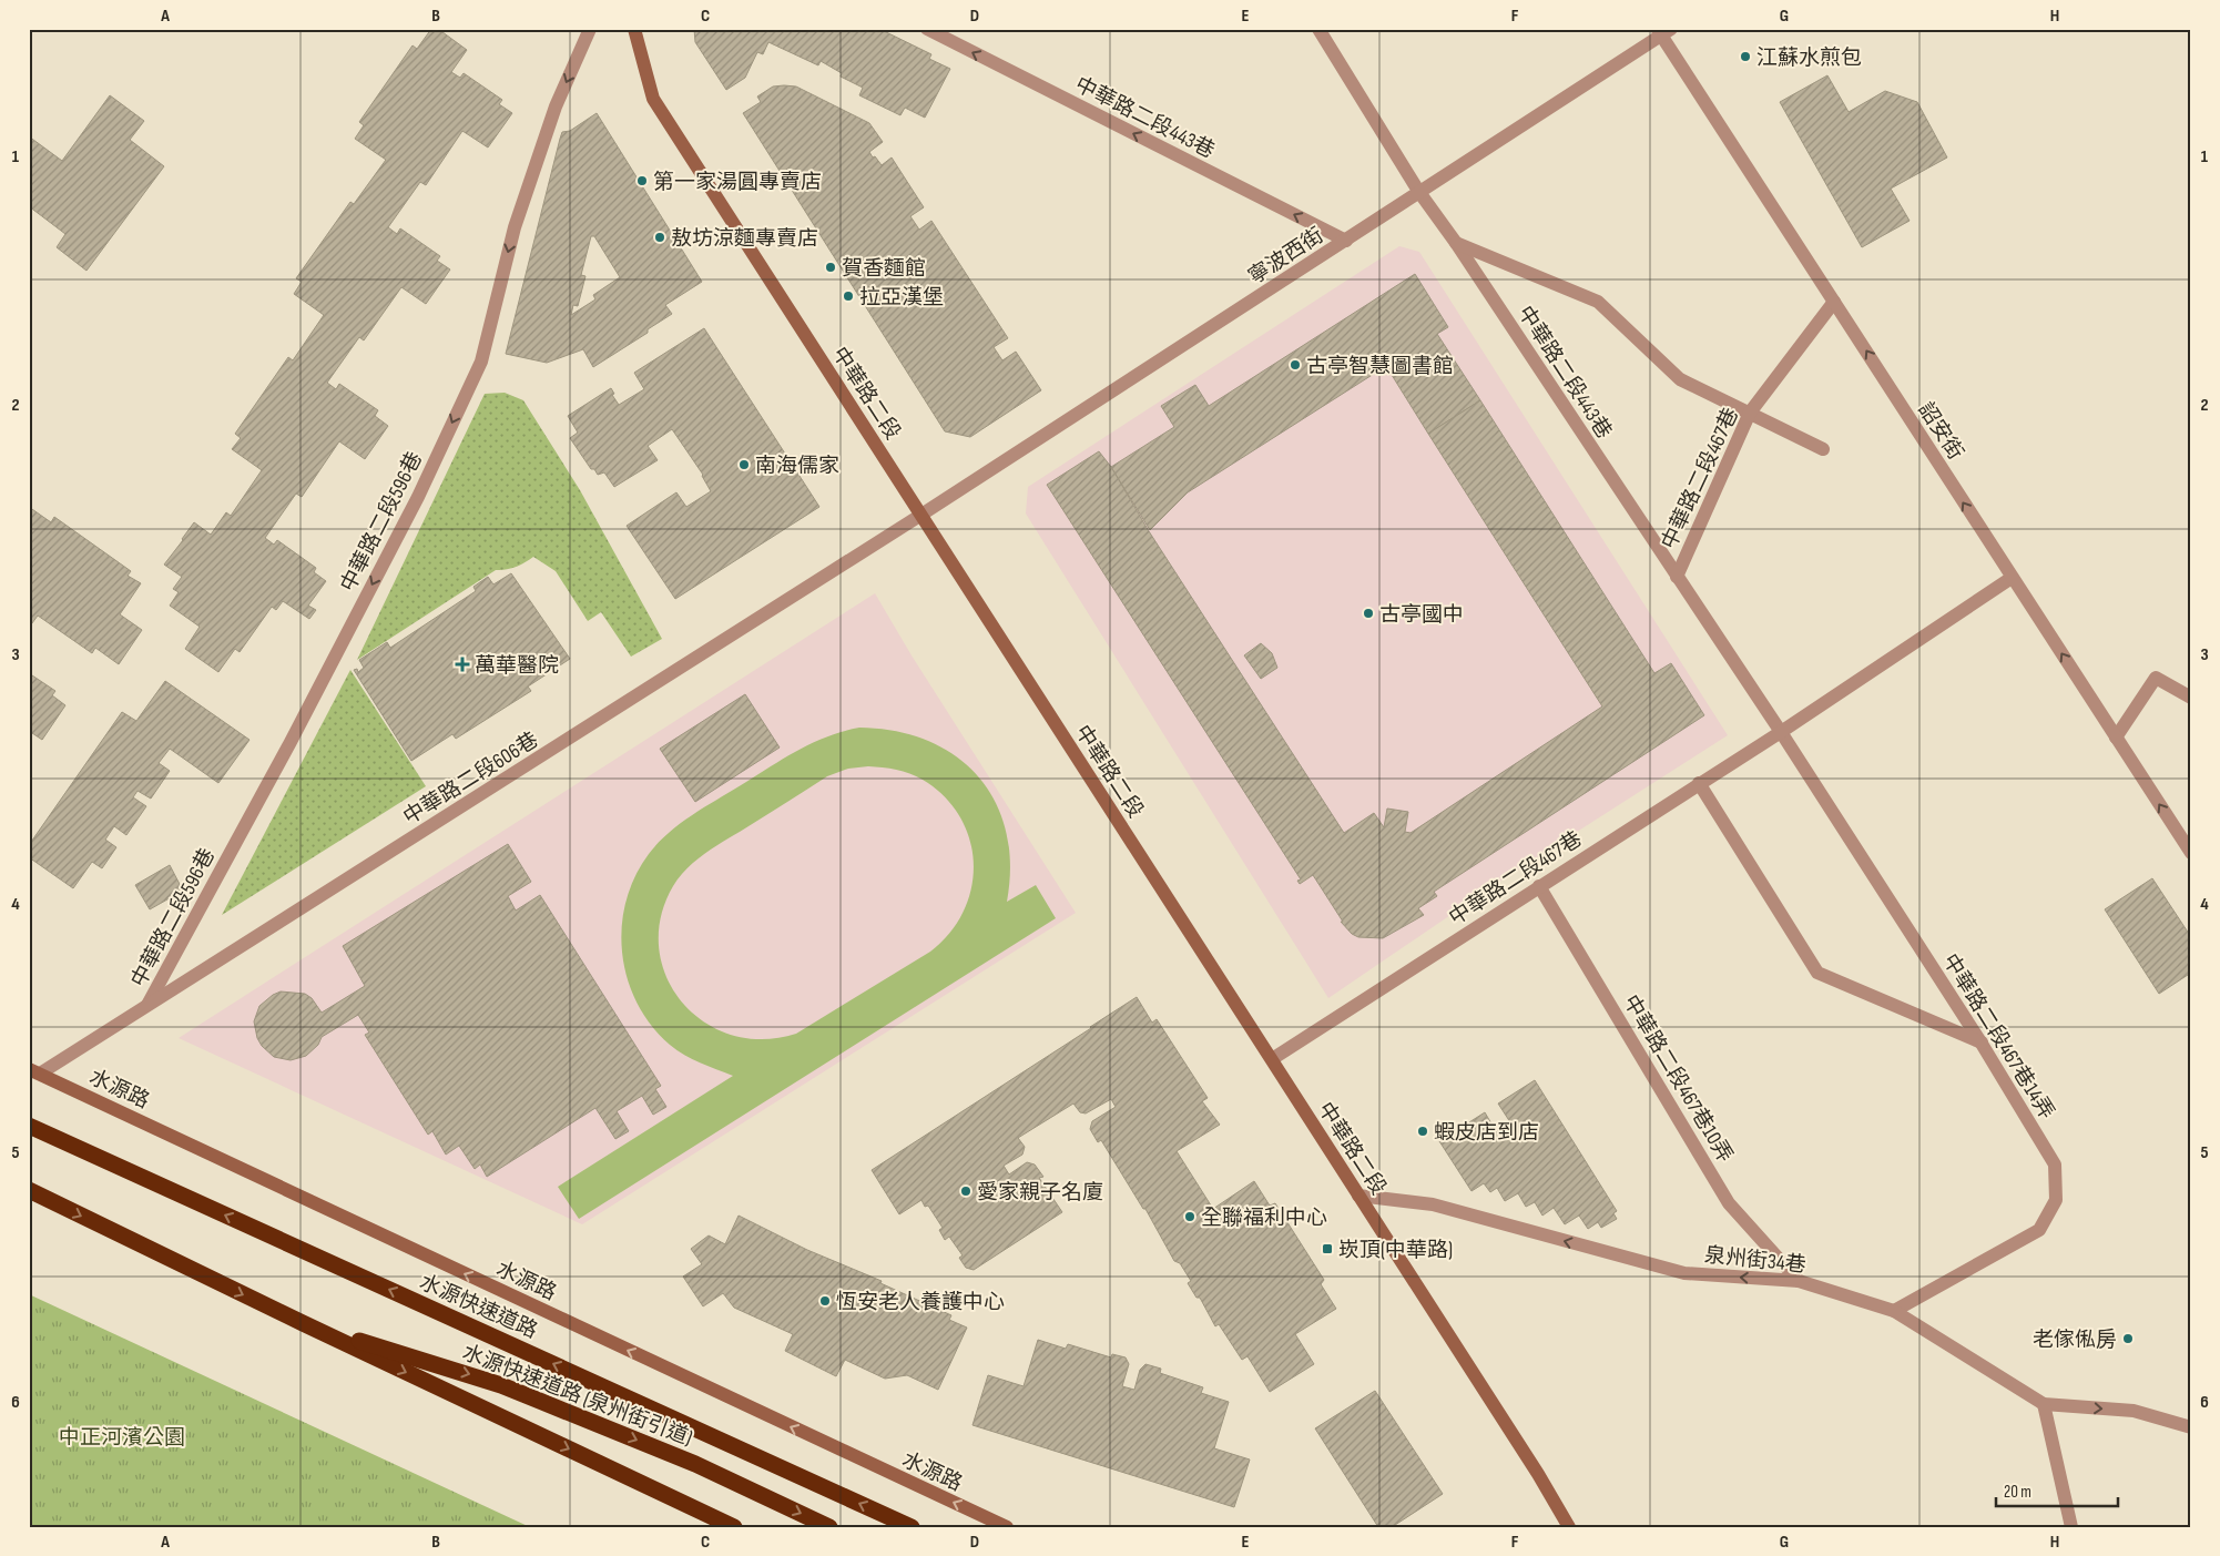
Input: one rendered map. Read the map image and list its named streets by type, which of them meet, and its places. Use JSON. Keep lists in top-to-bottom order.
{
  "streets": {
    "highway": ["水源快速道路", "水源快速道路 (泉州街引道)"],
    "street": [
      "中華路二段443巷",
      "寧波西街",
      "中華路二段",
      "詔安街",
      "中華路二段467巷",
      "中華路二段596巷",
      "中華路二段606巷",
      "中華路二段467巷14弄",
      "中華路二段467巷10弄",
      "水源路",
      "泉州街34巷"
    ]
  },
  "crossings": [
    ["中華路二段443巷", "寧波西街"],
    ["中華路二段443巷", "中華路二段467巷"],
    ["寧波西街", "中華路二段"],
    ["寧波西街", "詔安街"],
    ["寧波西街", "中華路二段606巷"],
    ["中華路二段", "中華路二段467巷"],
    ["中華路二段", "中華路二段606巷"],
    ["中華路二段", "泉州街34巷"],
    ["詔安街", "中華路二段467巷"],
    ["中華路二段467巷", "中華路二段467巷14弄"],
    ["中華路二段467巷", "中華路二段467巷10弄"],
    ["中華路二段596巷", "中華路二段606巷"],
    ["中華路二段606巷", "水源路"],
    ["中華路二段467巷14弄", "泉州街34巷"],
    ["中華路二段467巷10弄", "泉州街34巷"]
  ],
  "one_way": [
    "中華路二段443巷",
    "詔安街",
    "中華路二段596巷",
    "水源路"
  ],
  "parks": ["中正河濱公園"],
  "places": {
    "other": [
      "江蘇水煎包",
      "第一家湯圓專賣店",
      "敖坊涼麵專賣店",
      "賀香麵館",
      "拉亞漢堡",
      "古亭智慧圖書館",
      "南海儒家",
      "古亭國中",
      "蝦皮店到店",
      "愛家親子名廈",
      "全聯福利中心",
      "恆安老人養護中心",
      "老傢俬房"
    ],
    "health": ["萬華醫院"],
    "transit": ["崁頂(中華路)"]
  },
  "scale_bar": "20 m",
  "grid": {
    "columns": [
      "A",
      "B",
      "C",
      "D",
      "E",
      "F",
      "G",
      "H"
    ],
    "rows": [
      "1",
      "2",
      "3",
      "4",
      "5",
      "6"
    ]
  }
}
